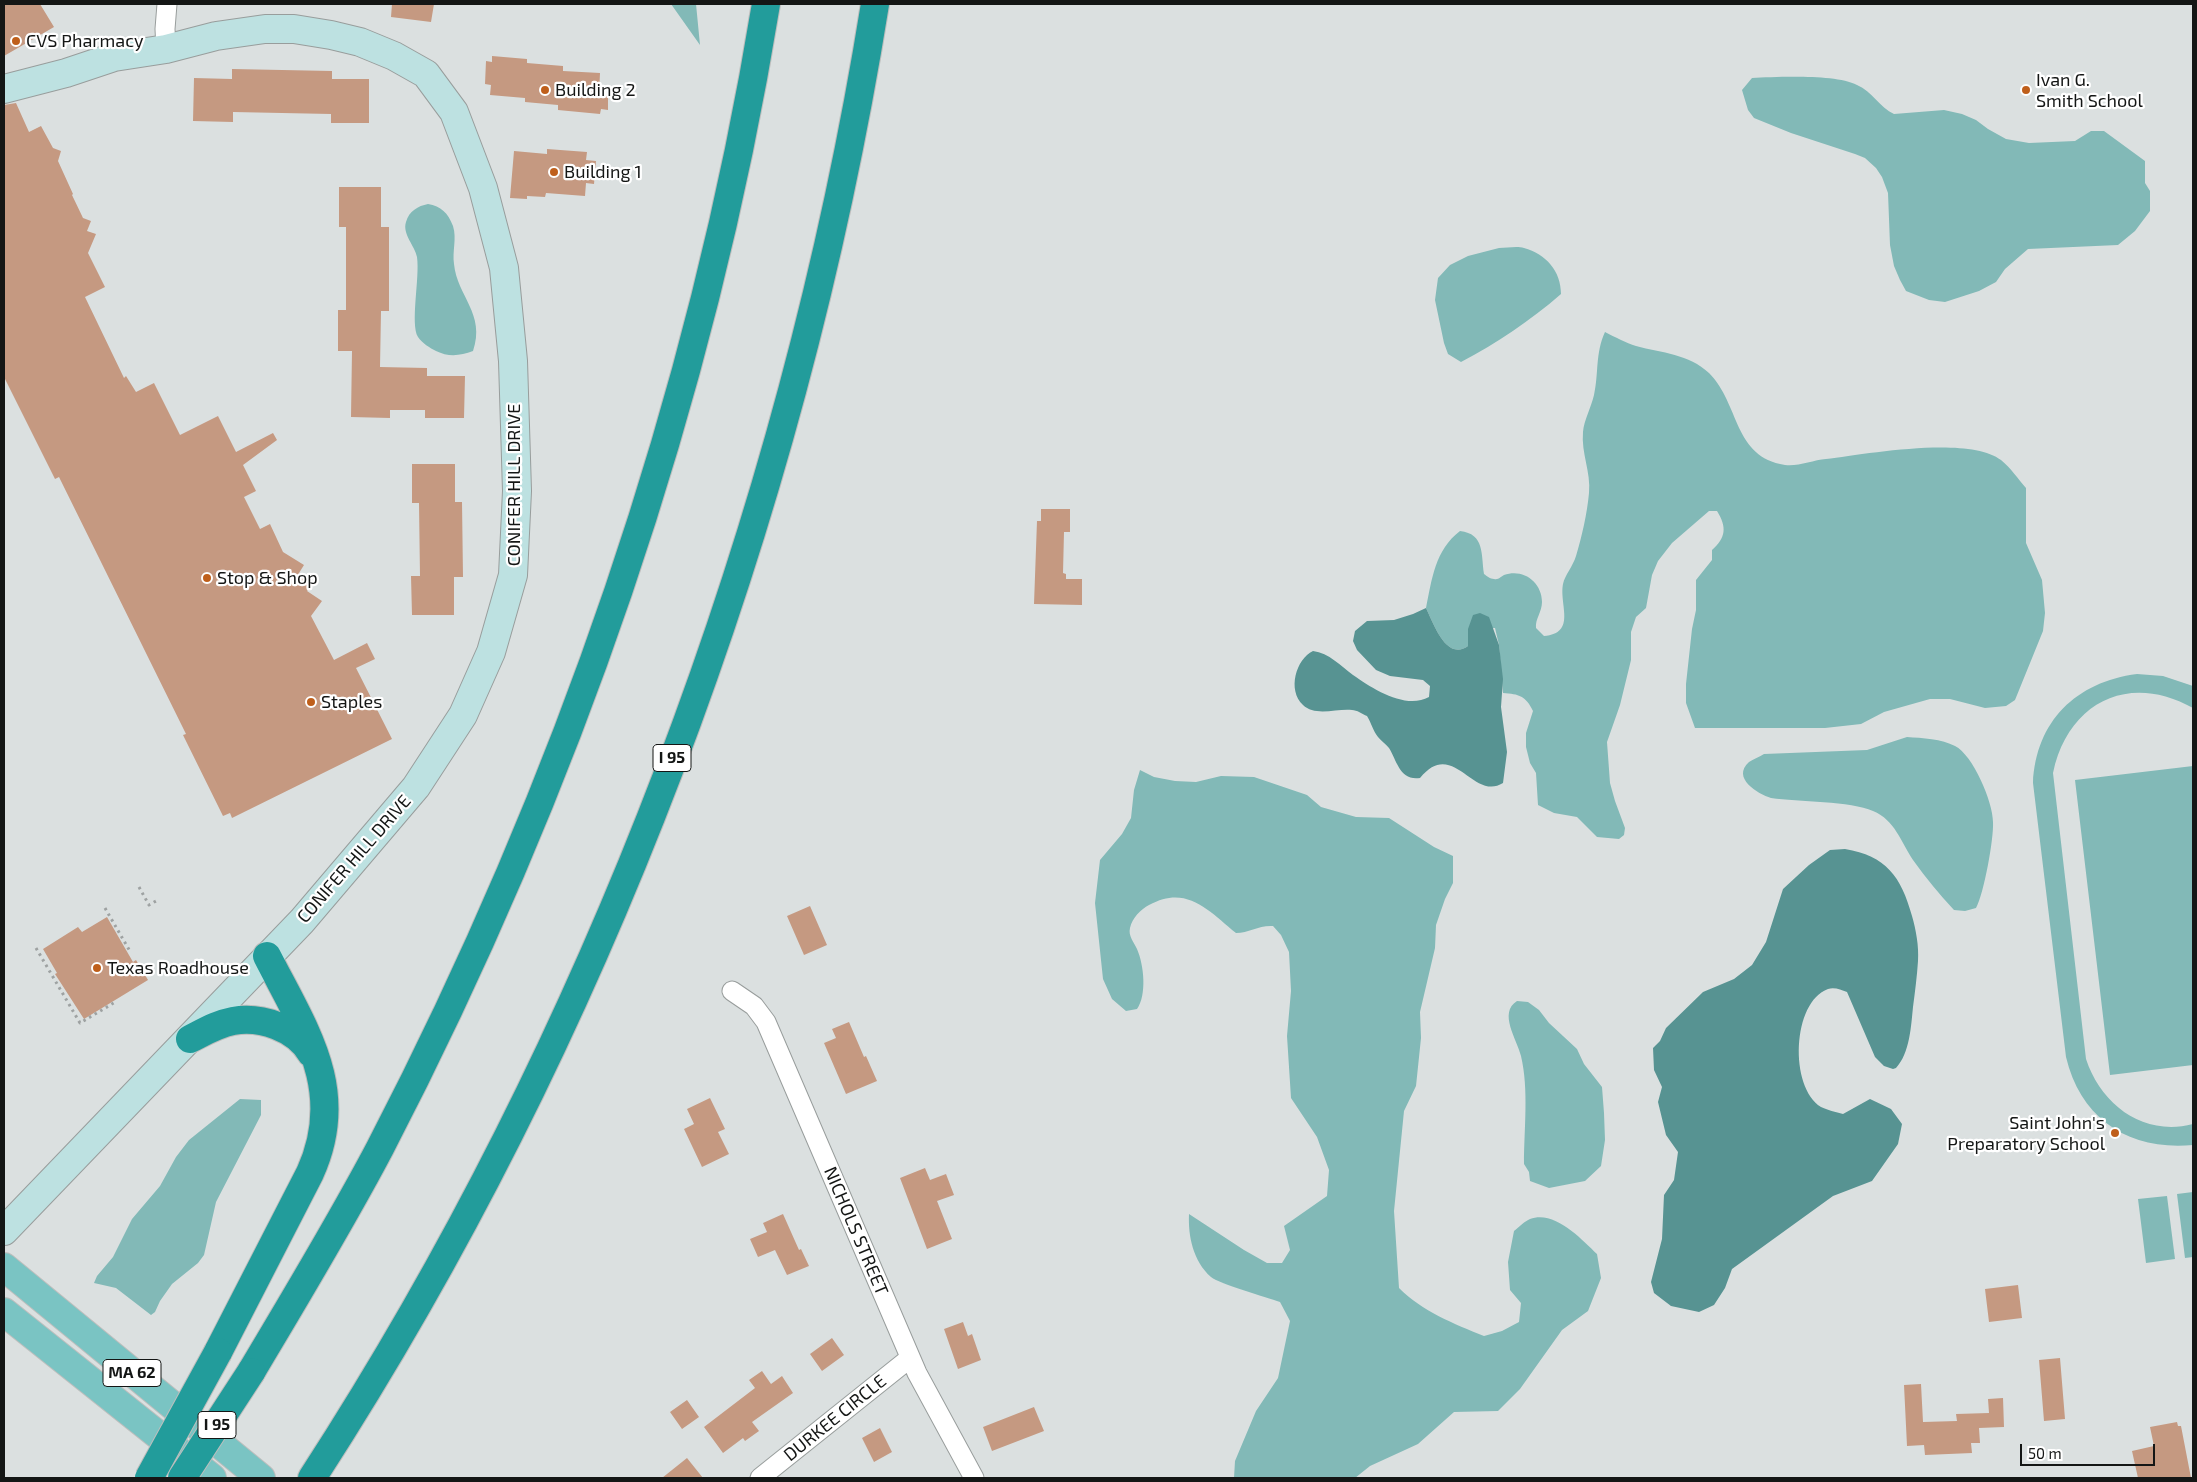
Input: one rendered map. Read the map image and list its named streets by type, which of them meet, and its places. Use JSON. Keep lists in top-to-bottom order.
{
  "streets": {
    "highway": ["I 95"],
    "main road": ["MA 62"],
    "street": ["CONIFER HILL DRIVE", "NICHOLS STREET", "DURKEE CIRCLE"]
  },
  "crossings": [
    ["NICHOLS STREET", "DURKEE CIRCLE"]
  ],
  "places": [
    "CVS Pharmacy",
    "Building 2",
    "Ivan G. Smith School",
    "Building 1",
    "Stop & Shop",
    "Staples",
    "Texas Roadhouse",
    "Saint John's Preparatory School"
  ],
  "scale_bar": "50 m"
}
